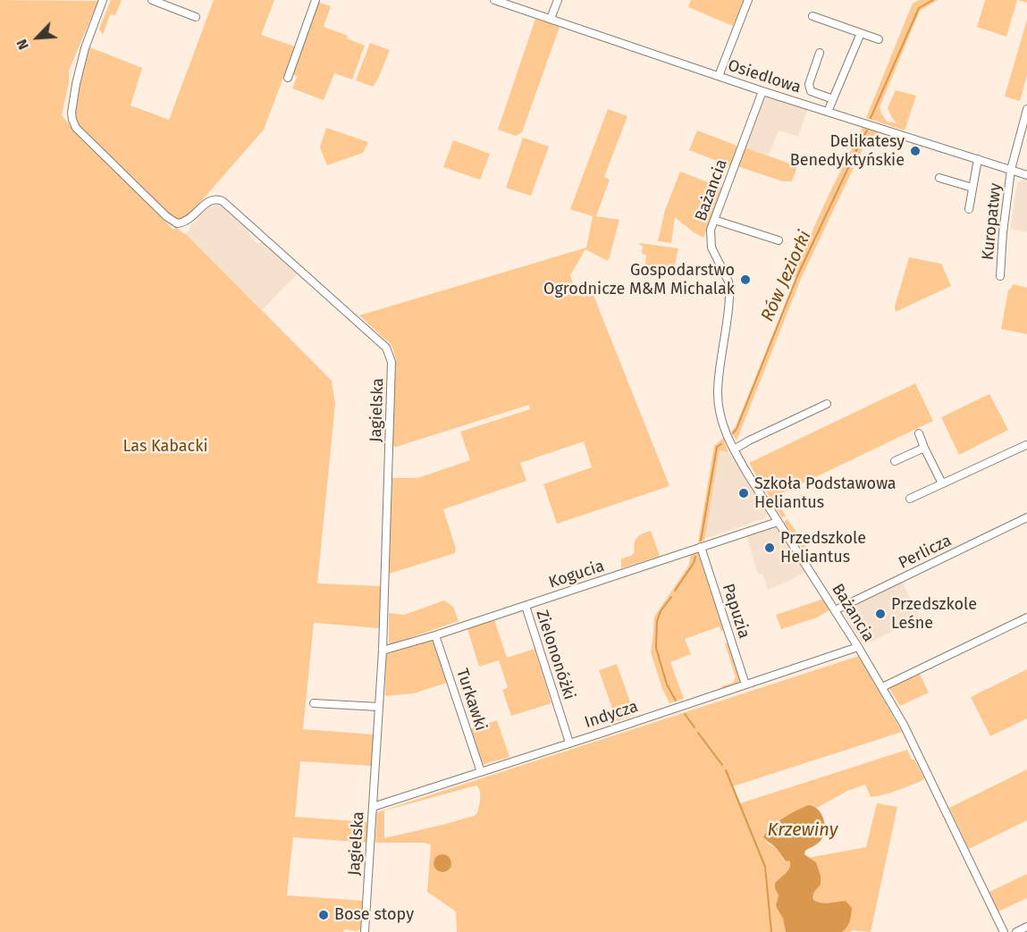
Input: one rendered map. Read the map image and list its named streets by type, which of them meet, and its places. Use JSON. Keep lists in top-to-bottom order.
{
  "streets": {
    "street": [
      "Osiedlowa",
      "Bażancia",
      "Kuropatwy",
      "Jagielska",
      "Perlicza",
      "Kogucia",
      "Papuzia",
      "Zielononóżki",
      "Turkawki",
      "Indycza"
    ]
  },
  "crossings": [
    ["Osiedlowa", "Bażancia"],
    ["Osiedlowa", "Kuropatwy"],
    ["Bażancia", "Perlicza"],
    ["Bażancia", "Kogucia"],
    ["Bażancia", "Indycza"],
    ["Jagielska", "Kogucia"],
    ["Jagielska", "Indycza"],
    ["Kogucia", "Papuzia"],
    ["Kogucia", "Zielononóżki"],
    ["Kogucia", "Turkawki"],
    ["Papuzia", "Indycza"],
    ["Zielononóżki", "Indycza"],
    ["Turkawki", "Indycza"]
  ],
  "water": ["Rów Jeziorki", "Krzewiny"],
  "parks": ["Las Kabacki"],
  "places": [
    "Delikatesy Benedyktyńskie",
    "Gospodarstwo Ogrodnicze M&M Michalak",
    "Szkoła Podstawowa Heliantus",
    "Przedszkole Heliantus",
    "Przedszkole Leśne",
    "Bose stopy"
  ],
  "north": "bottom left"
}
